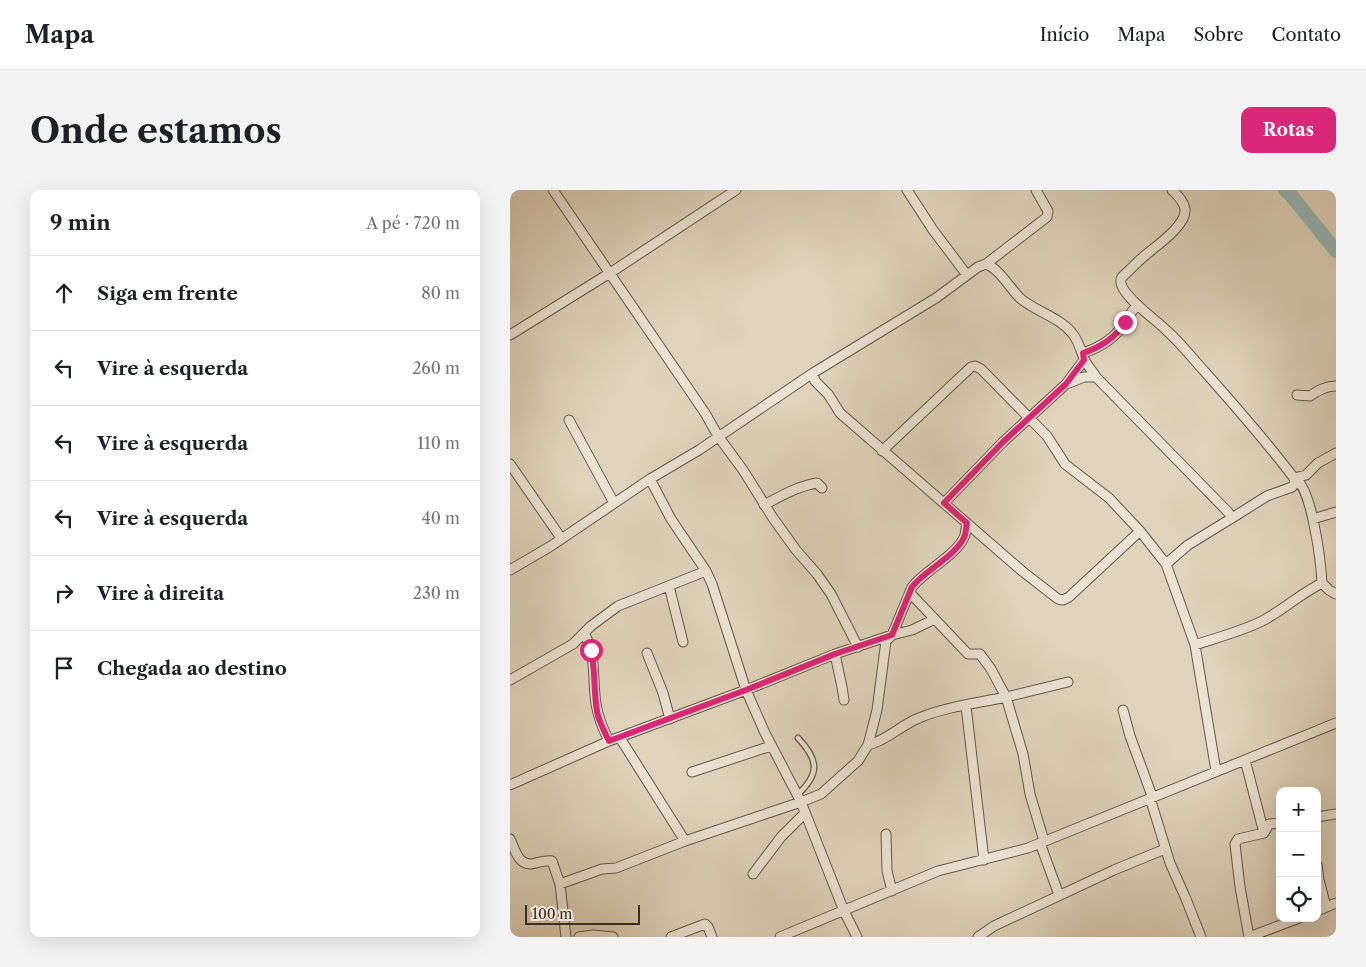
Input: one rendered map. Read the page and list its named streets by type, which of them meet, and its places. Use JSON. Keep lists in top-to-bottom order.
{
  "scale_bar": "100 m",
  "page": {
    "header": "Mapa",
    "nav": [
      "Início",
      "Mapa",
      "Sobre",
      "Contato"
    ],
    "buttons": "Rotas",
    "title": "Onde estamos",
    "heading": ["9 min", "A pé · 720 m"],
    "list": [
      ["Siga em frente", "80 m"],
      ["Vire à esquerda", "260 m"],
      ["Vire à esquerda", "110 m"],
      ["Vire à esquerda", "40 m"],
      ["Vire à direita", "230 m"],
      "Chegada ao destino"
    ],
    "map_buttons": ["+", "−"],
    "scale": "100 m"
  }
}
